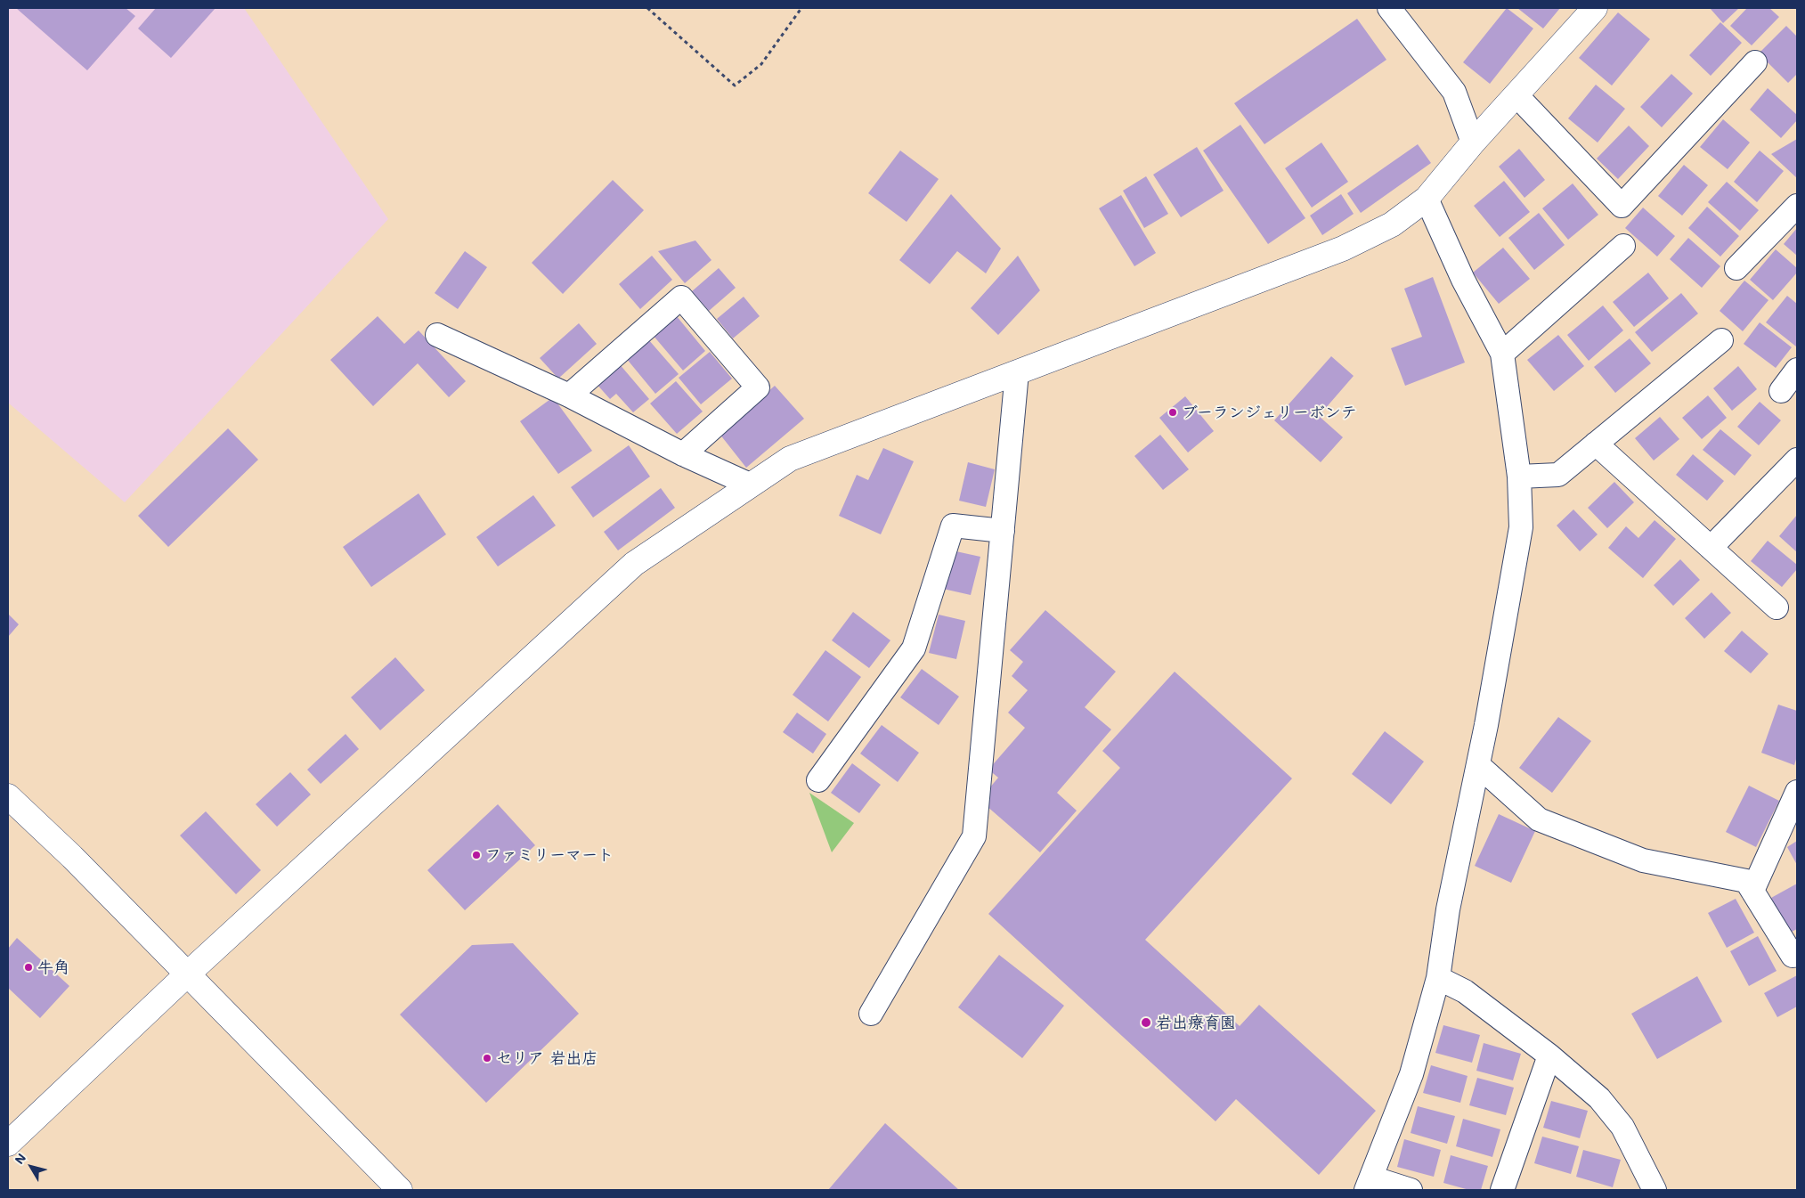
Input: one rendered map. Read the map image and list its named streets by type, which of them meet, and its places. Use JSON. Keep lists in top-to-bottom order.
{
  "places": [
    "ブーランジェリーボンテ",
    "ファミリーマート",
    "牛角",
    "岩出療育園",
    "セリア 岩出店"
  ],
  "north": "top left"
}
